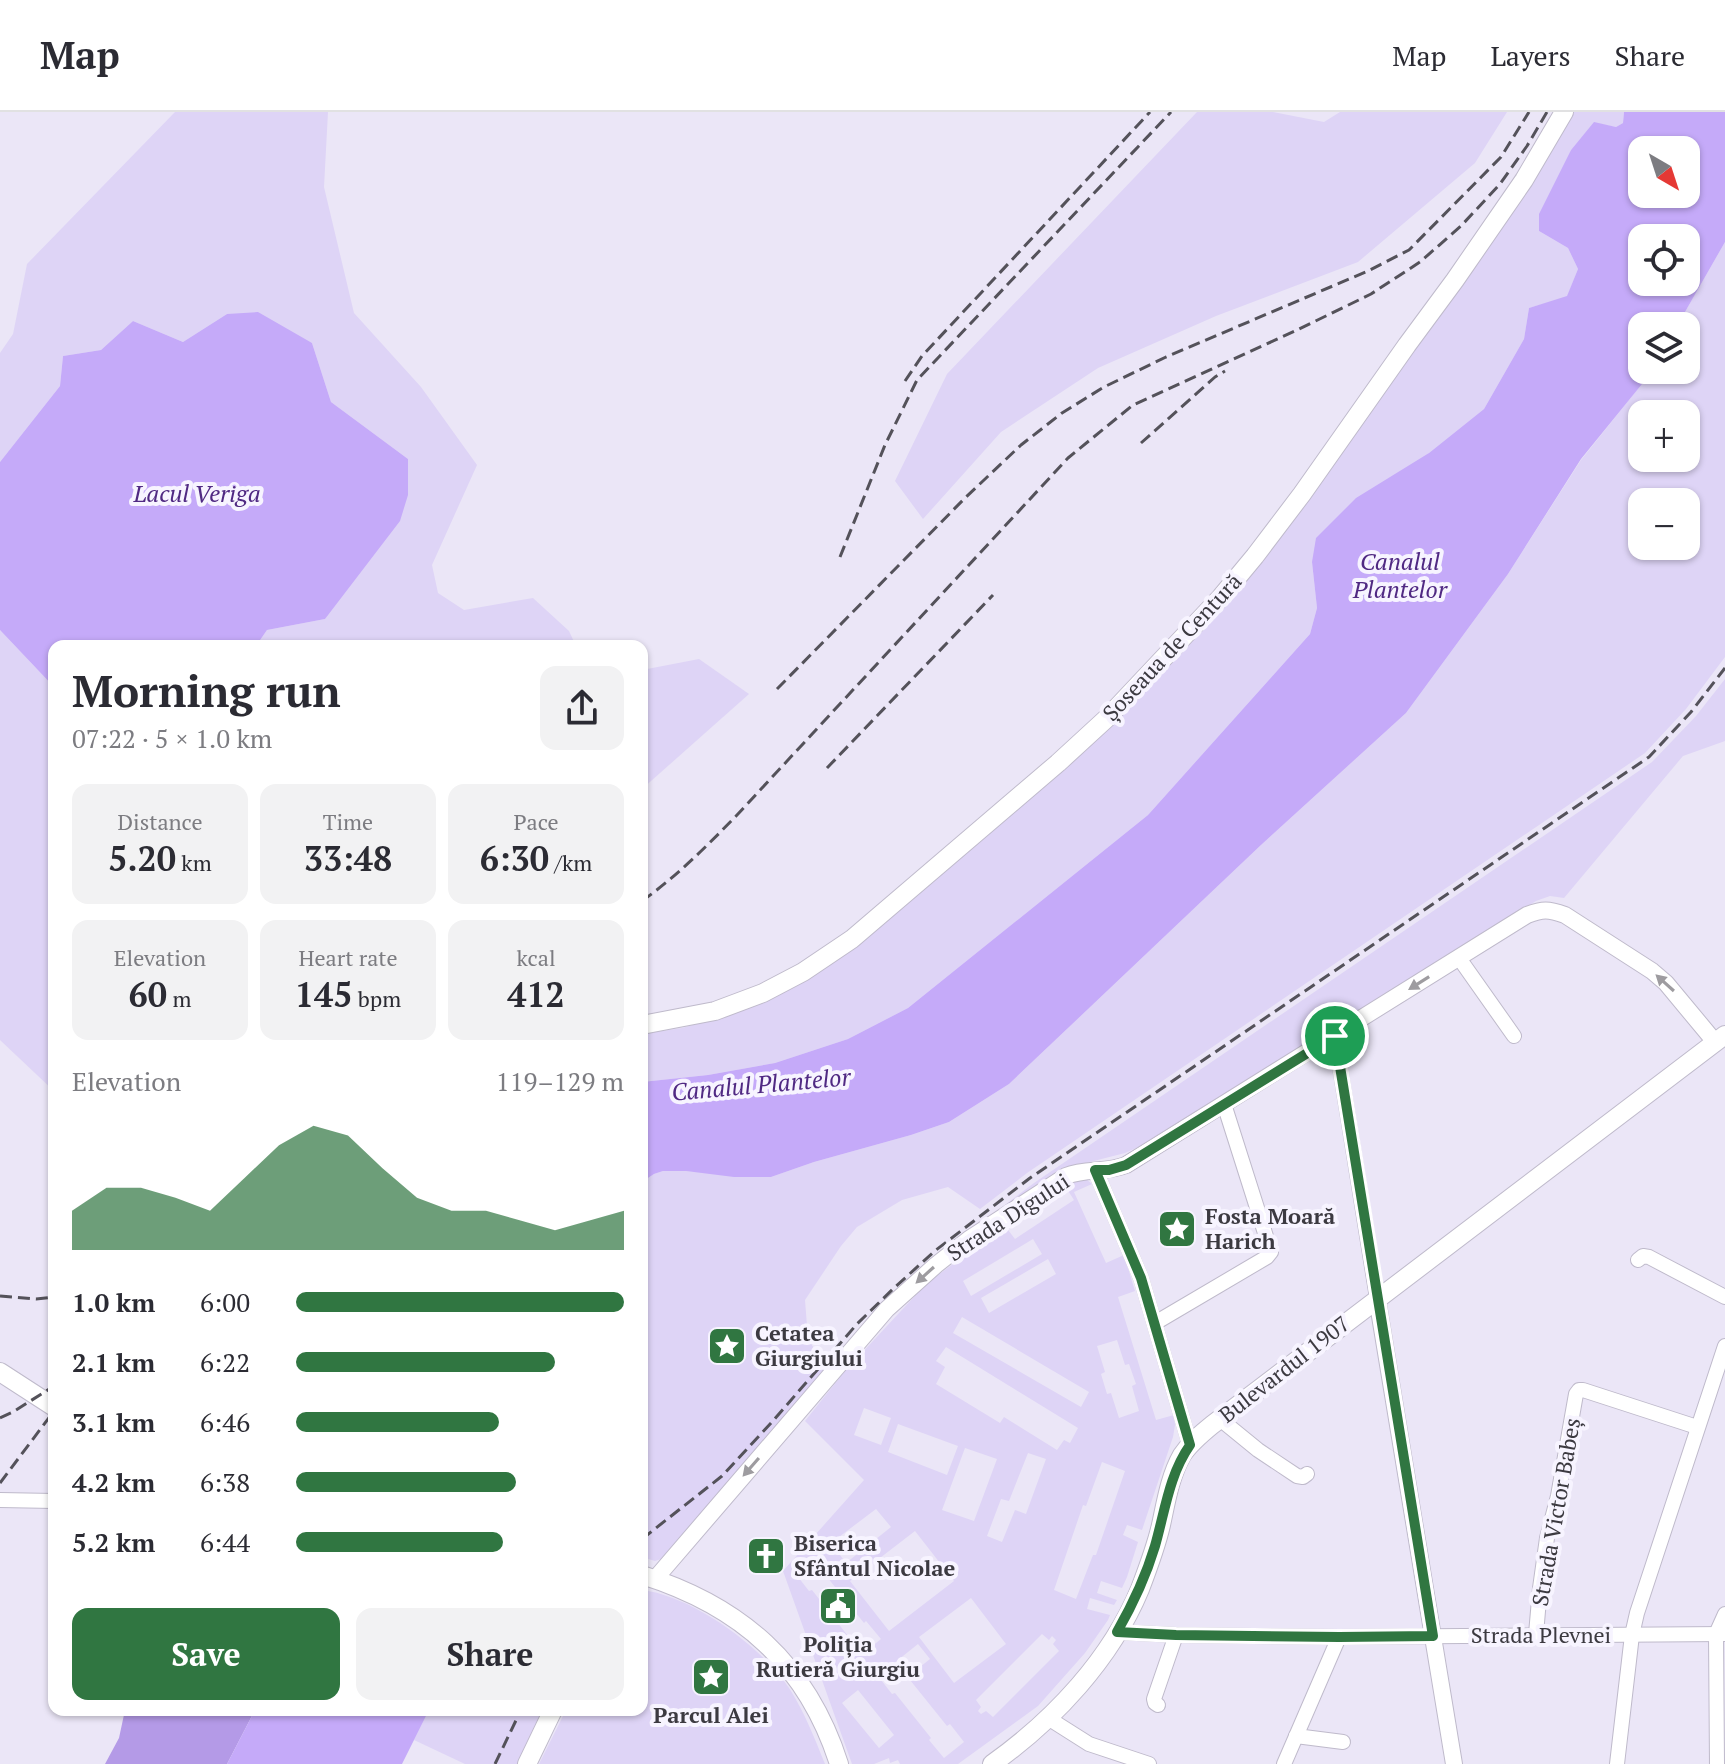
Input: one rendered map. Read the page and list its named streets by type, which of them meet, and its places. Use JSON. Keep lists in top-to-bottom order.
{
  "streets": {
    "main road": ["Șoseaua de Centură", "Bulevardul 1907"],
    "street": ["Strada Digului", "Strada Victor Babeș", "Strada Plevnei"]
  },
  "crossings": [
    ["Strada Digului", "Bulevardul 1907"],
    ["Bulevardul 1907", "Strada Plevnei"],
    ["Strada Victor Babeș", "Strada Plevnei"]
  ],
  "one_way": ["Strada Digului"],
  "water": ["Lacul Veriga", "Canalul Plantelor"],
  "places": {
    "place": ["Fosta Moară Harich", "Cetatea Giurgiului", "Parcul Alei"],
    "church": ["Biserica Sfântul Nicolae"],
    "public building": ["Poliția Rutieră Giurgiu"]
  },
  "north": "bottom right",
  "page": {
    "header": "Map",
    "nav": ["Map", "Layers", "Share"],
    "map_buttons": ["+", "−"],
    "heading": ["Morning run", "07:22 · 5 × 1.0 km"],
    "stats": [
      ["Distance", "5.20 km"],
      ["Time", "33:48"],
      ["Pace", "6:30 /km"],
      ["Elevation", "60 m"],
      ["Heart rate", "145 bpm"],
      ["kcal", "412"]
    ],
    "chart": ["Elevation", "119–129 m"],
    "list": [
      {
        "name": "1.0 km",
        "note": "6:00"
      },
      {
        "name": "2.1 km",
        "note": "6:22"
      },
      {
        "name": "3.1 km",
        "note": "6:46"
      },
      {
        "name": "4.2 km",
        "note": "6:38"
      },
      {
        "name": "5.2 km",
        "note": "6:44"
      }
    ],
    "buttons": ["Save", "Share"]
  }
}
